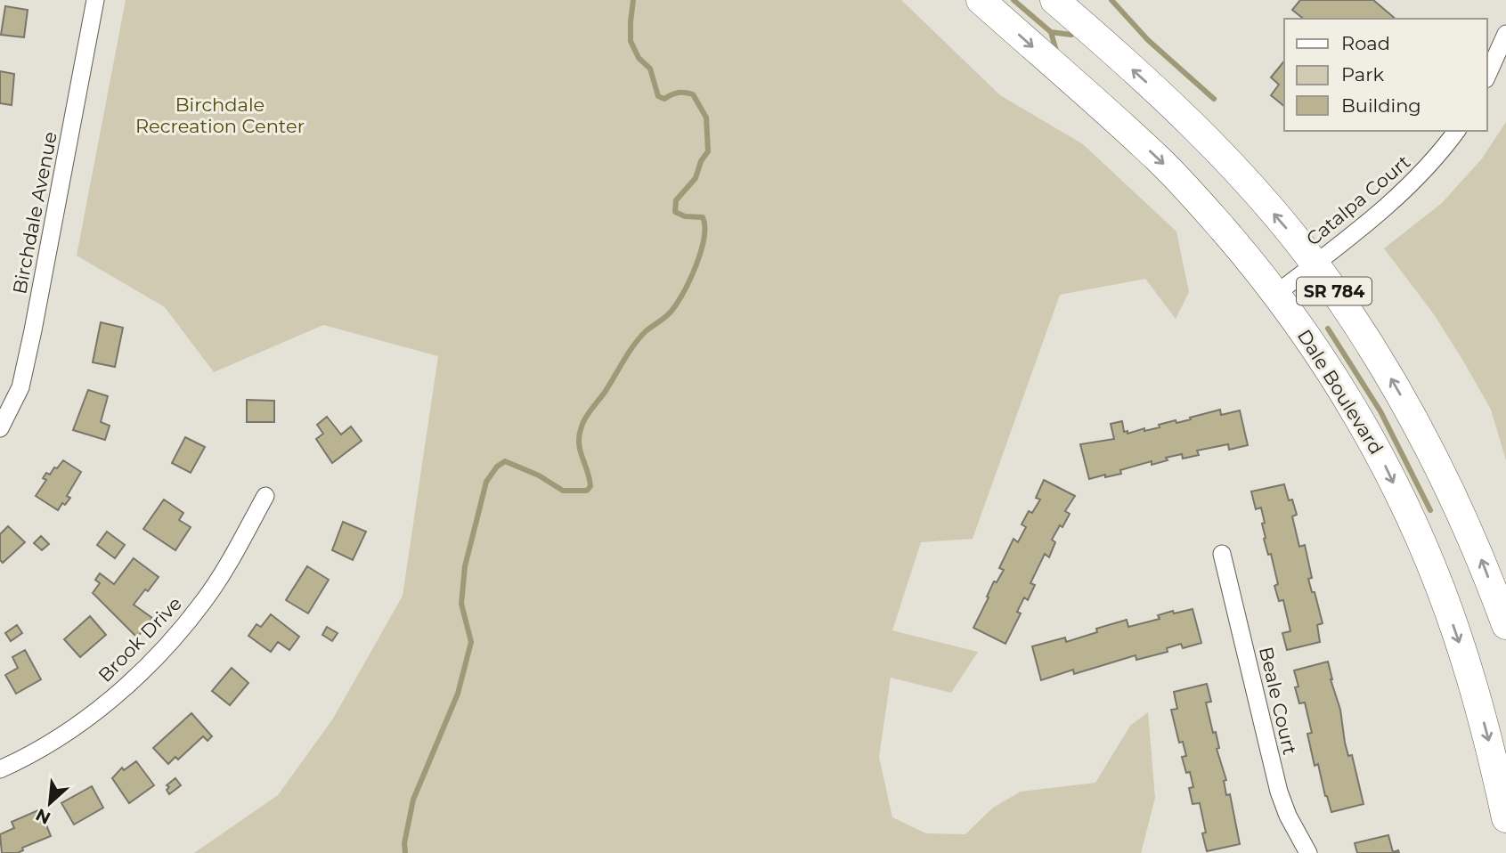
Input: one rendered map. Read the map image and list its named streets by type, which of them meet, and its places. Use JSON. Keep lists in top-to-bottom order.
{
  "streets": {
    "main road": ["SR 784", "Dale Boulevard"],
    "street": [
      "Catalpa Court",
      "Birchdale Avenue",
      "Brook Drive",
      "Beale Court"
    ]
  },
  "crossings": [
    ["Catalpa Court", "SR 784"],
    ["Catalpa Court", "Dale Boulevard"]
  ],
  "parks": ["Birchdale Recreation Center"],
  "legend": ["Road", "Park", "Building"],
  "north": "bottom left"
}
